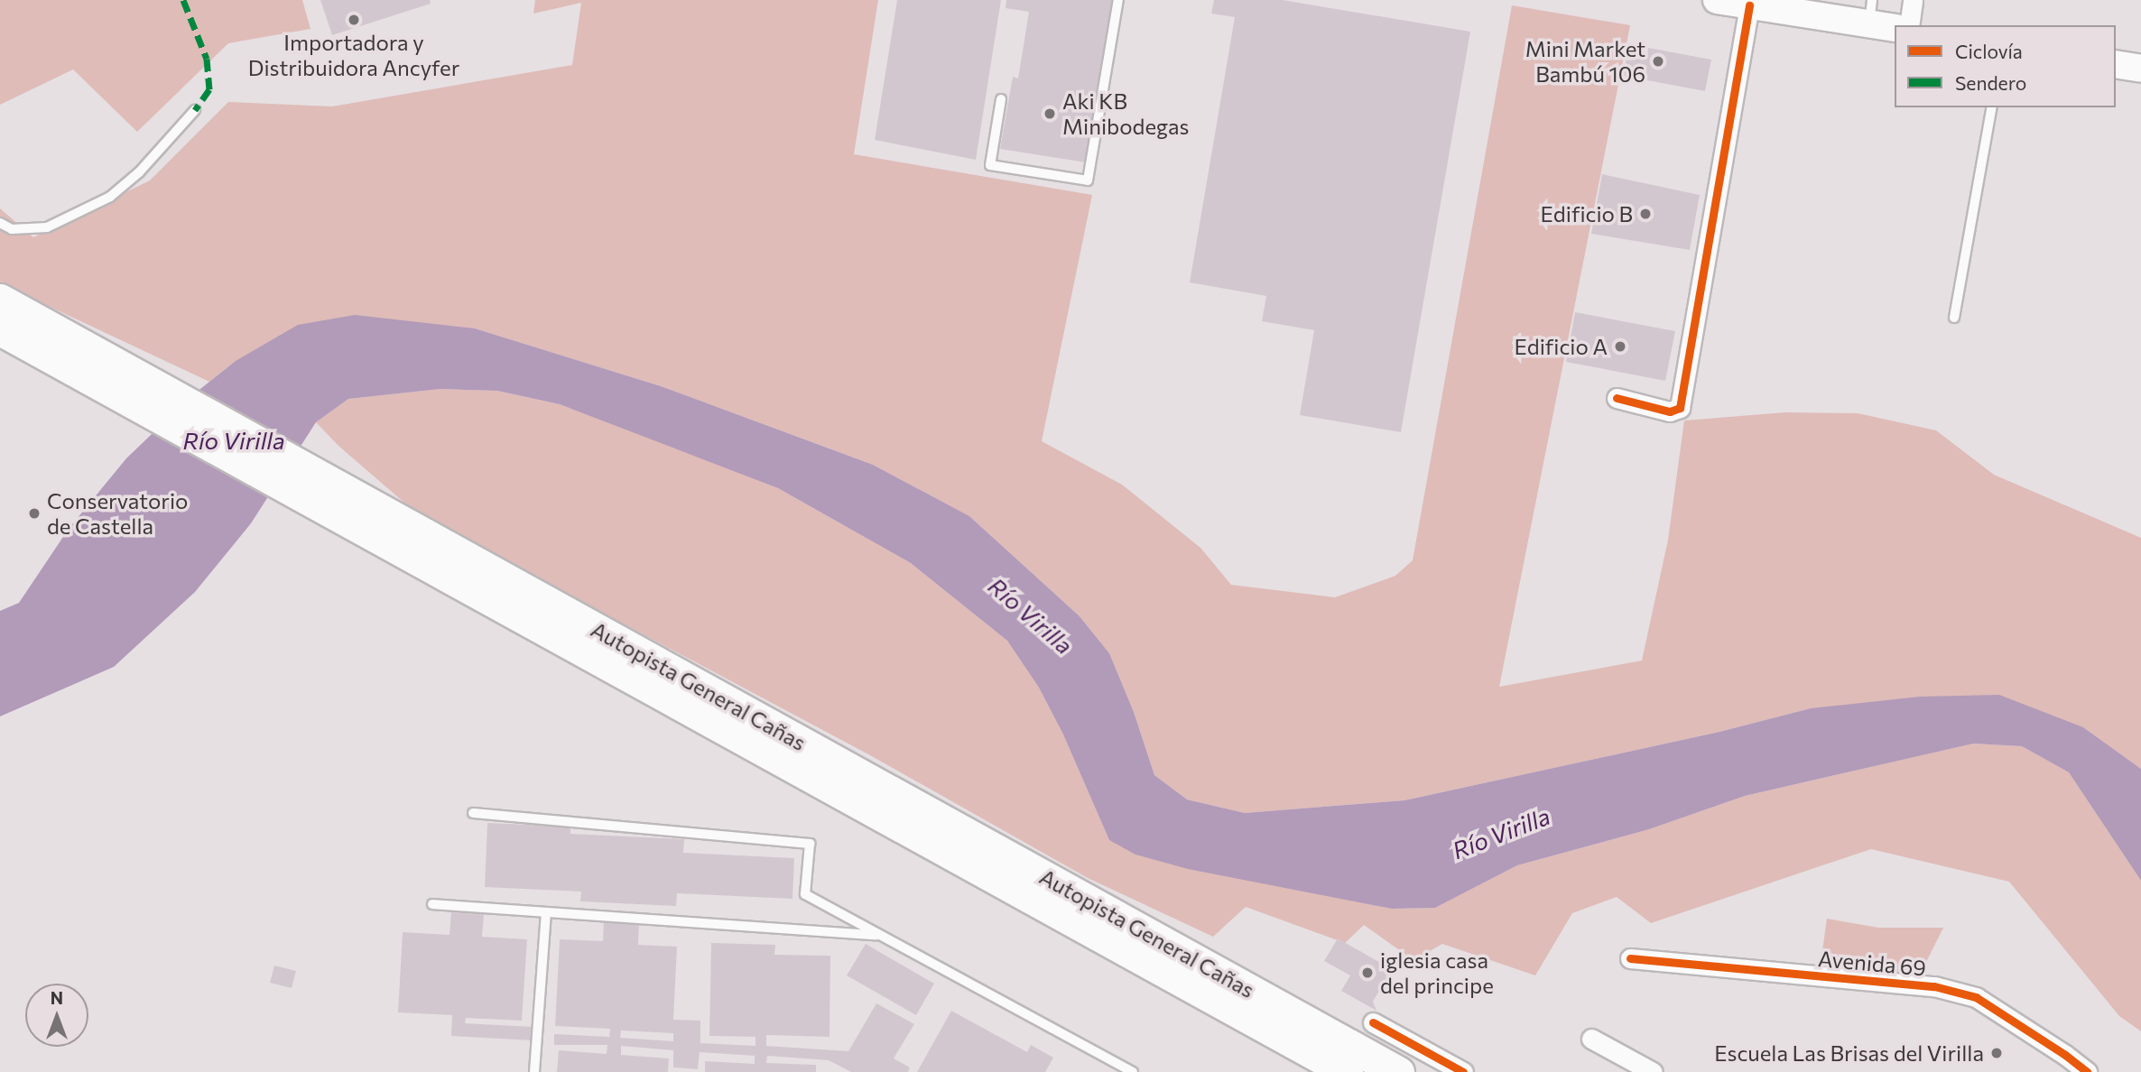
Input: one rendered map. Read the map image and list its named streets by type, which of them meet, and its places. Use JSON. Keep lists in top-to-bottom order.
{
  "streets": {
    "highway": ["Autopista General Cañas"],
    "street": ["Avenida 69"]
  },
  "water": ["Río Virilla"],
  "places": [
    "Importadora y Distribuidora Ancyfer",
    "Mini Market Bambú 106",
    "Aki KB Minibodegas",
    "Edificio B",
    "Edificio A",
    "Conservatorio de Castella",
    "iglesia casa del principe",
    "Escuela Las Brisas del Virilla"
  ],
  "legend": ["Ciclovía", "Sendero"],
  "north": "top"
}
